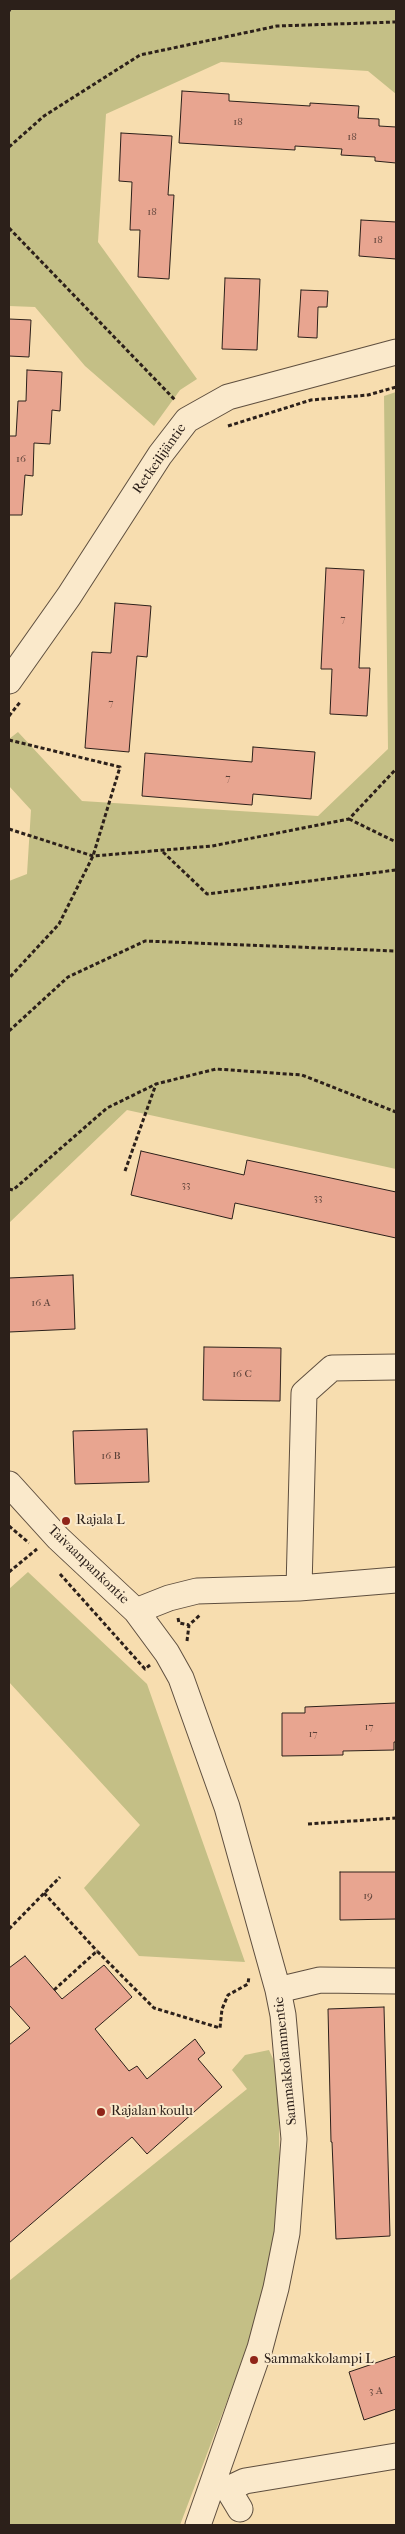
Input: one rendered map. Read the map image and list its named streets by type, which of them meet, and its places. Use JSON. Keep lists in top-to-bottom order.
{
  "streets": {
    "street": ["Retkeilijäntie", "Taivaanpankontie", "Sammakkolammentie"]
  },
  "crossings": [
    ["Taivaanpankontie", "Sammakkolammentie"]
  ],
  "places": ["Rajala L", "Rajalan koulu", "Sammakkolampi L"],
  "house_numbers": [
    "18",
    "18",
    "18",
    "18",
    "16",
    "7",
    "7",
    "7",
    "33",
    "33",
    "16 A",
    "16 C",
    "16 B",
    "17",
    "17",
    "19",
    "3 A"
  ]
}
